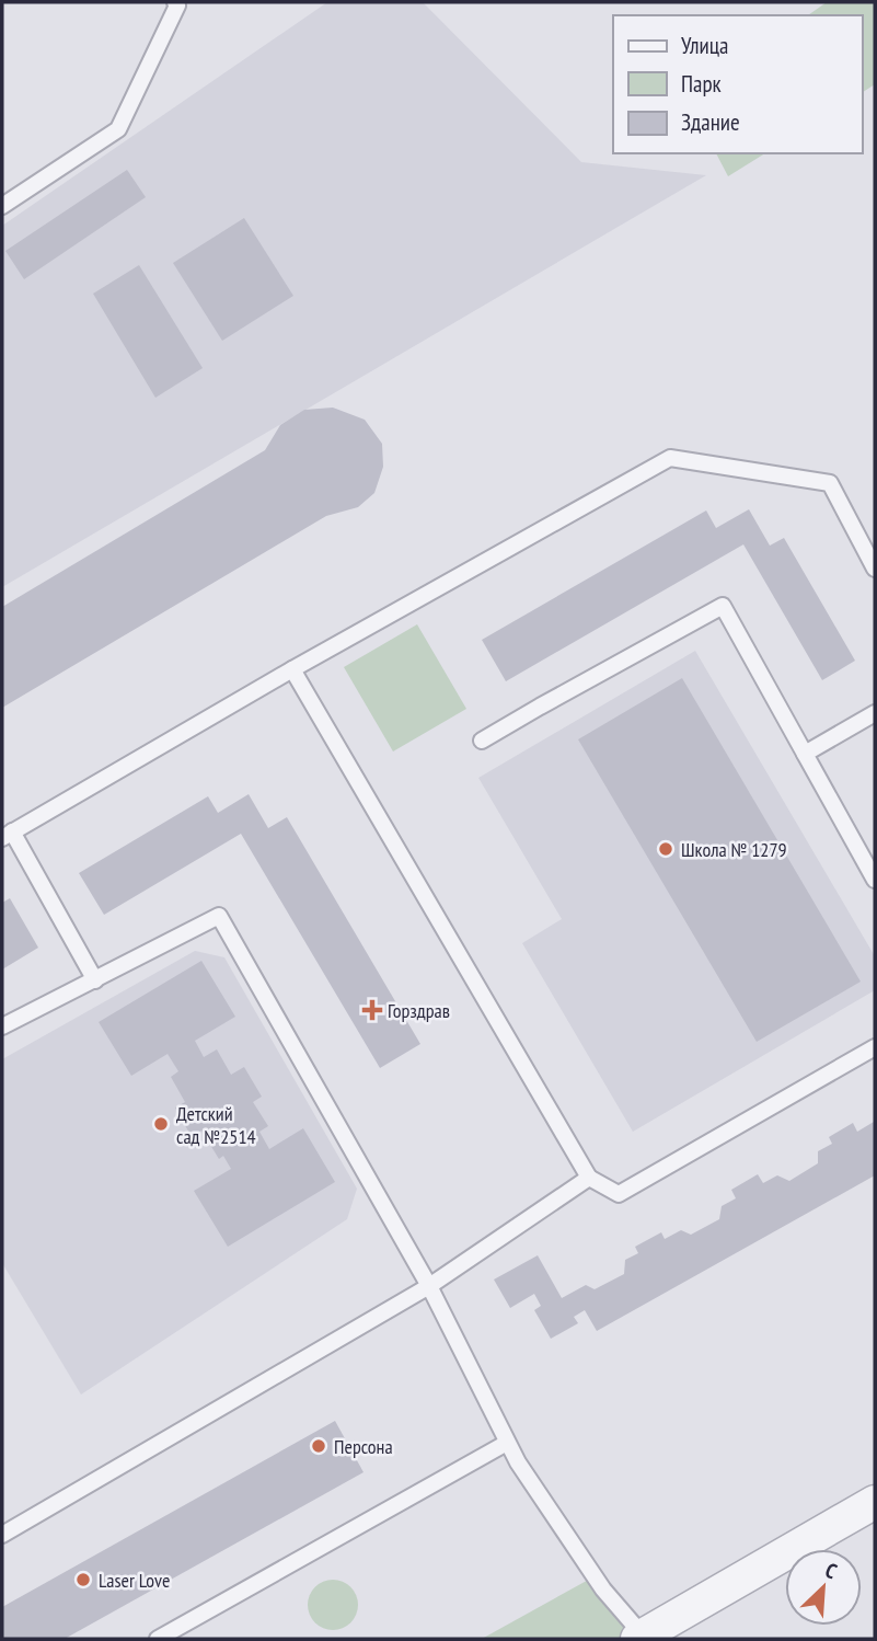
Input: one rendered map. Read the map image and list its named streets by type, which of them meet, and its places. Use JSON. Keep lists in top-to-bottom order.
{
  "places": {
    "other": [
      "Школа № 1279",
      "Детский сад №2514",
      "Персона",
      "Laser Love"
    ],
    "health": ["Горздрав"]
  },
  "legend": ["Улица", "Парк", "Здание"],
  "north": "top right"
}
